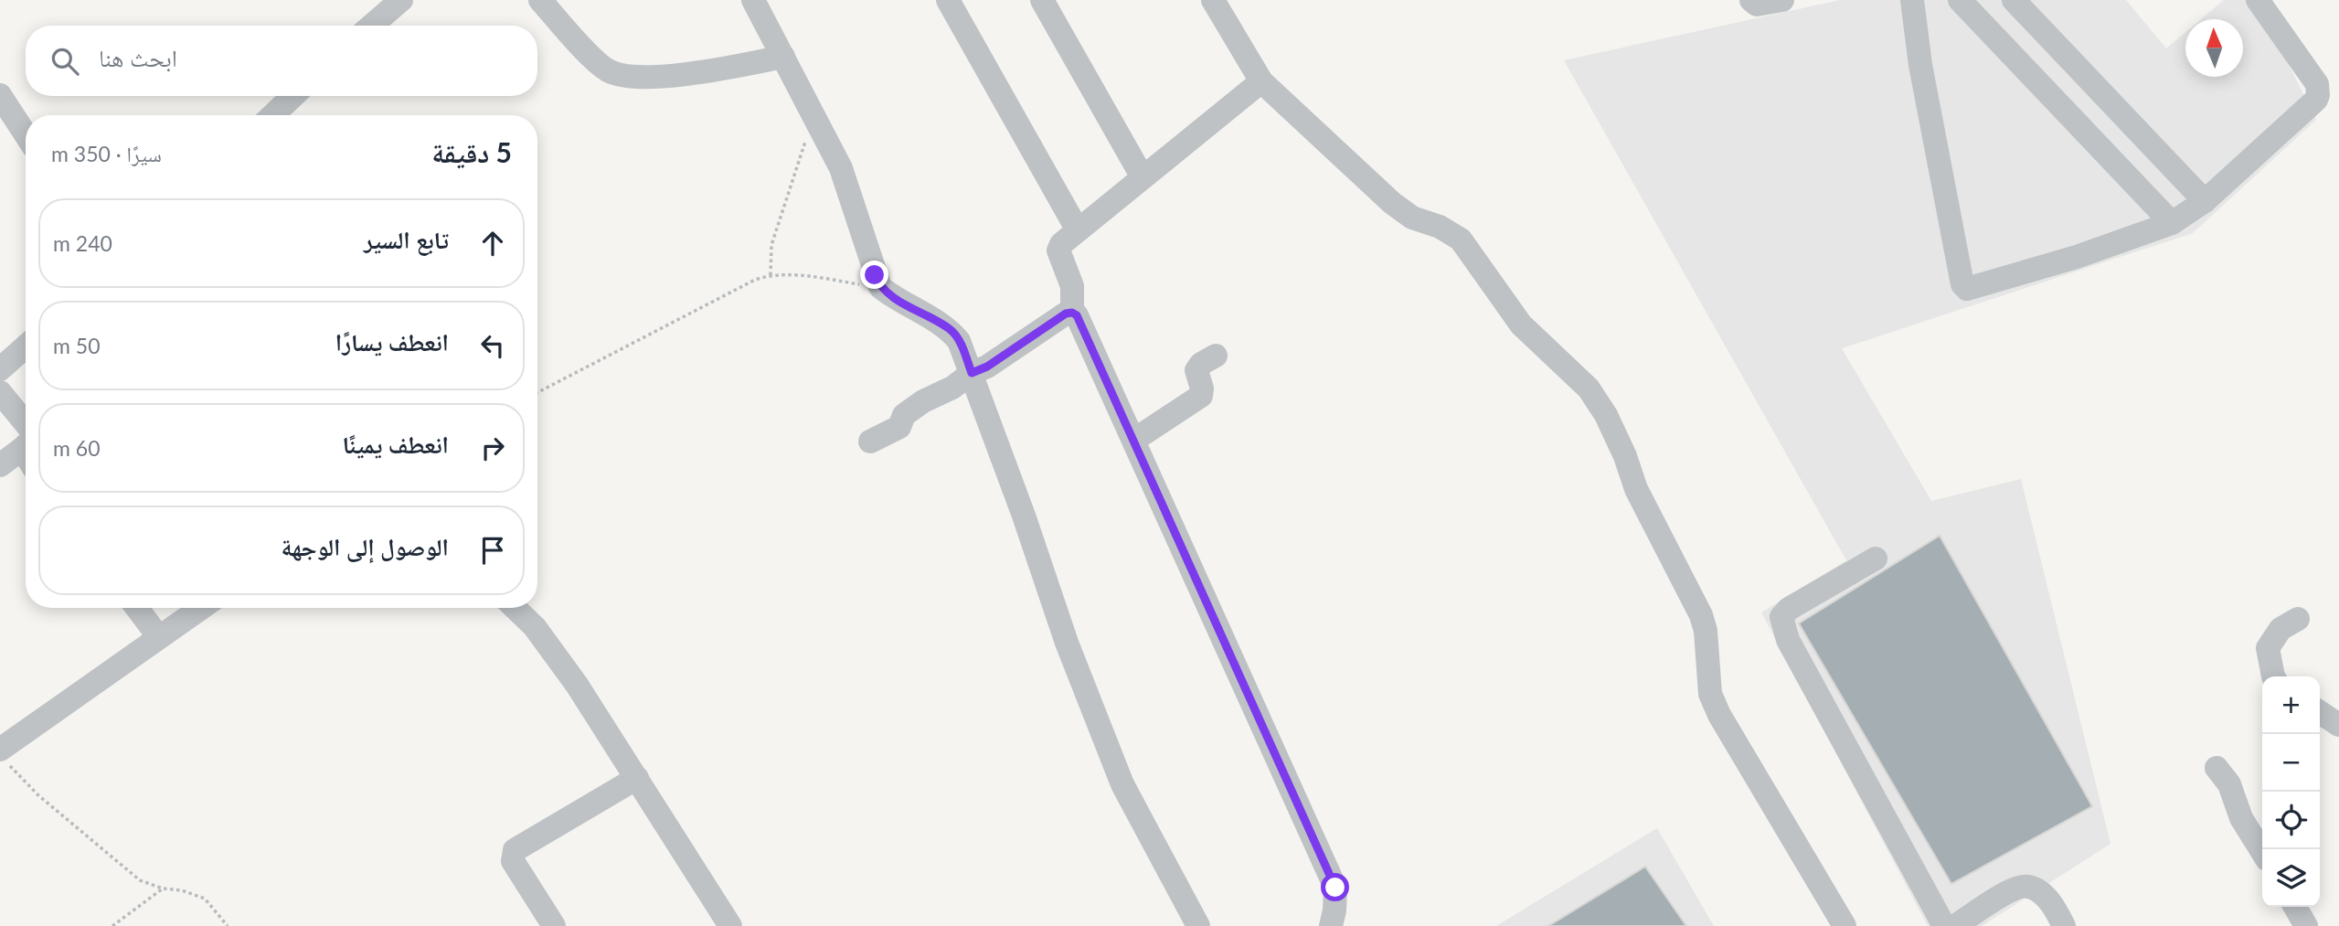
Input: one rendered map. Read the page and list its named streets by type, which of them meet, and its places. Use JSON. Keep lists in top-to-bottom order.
{
  "north": "top",
  "page": {
    "search": "ابحث هنا",
    "heading": ["5 دقيقة", "سيرًا · 350 m"],
    "list": [
      ["تابع السير", "240 m"],
      ["انعطف يسارًا", "50 m"],
      ["انعطف يمينًا", "60 m"],
      "الوصول إلى الوجهة"
    ],
    "map_buttons": ["+", "−"]
  }
}
